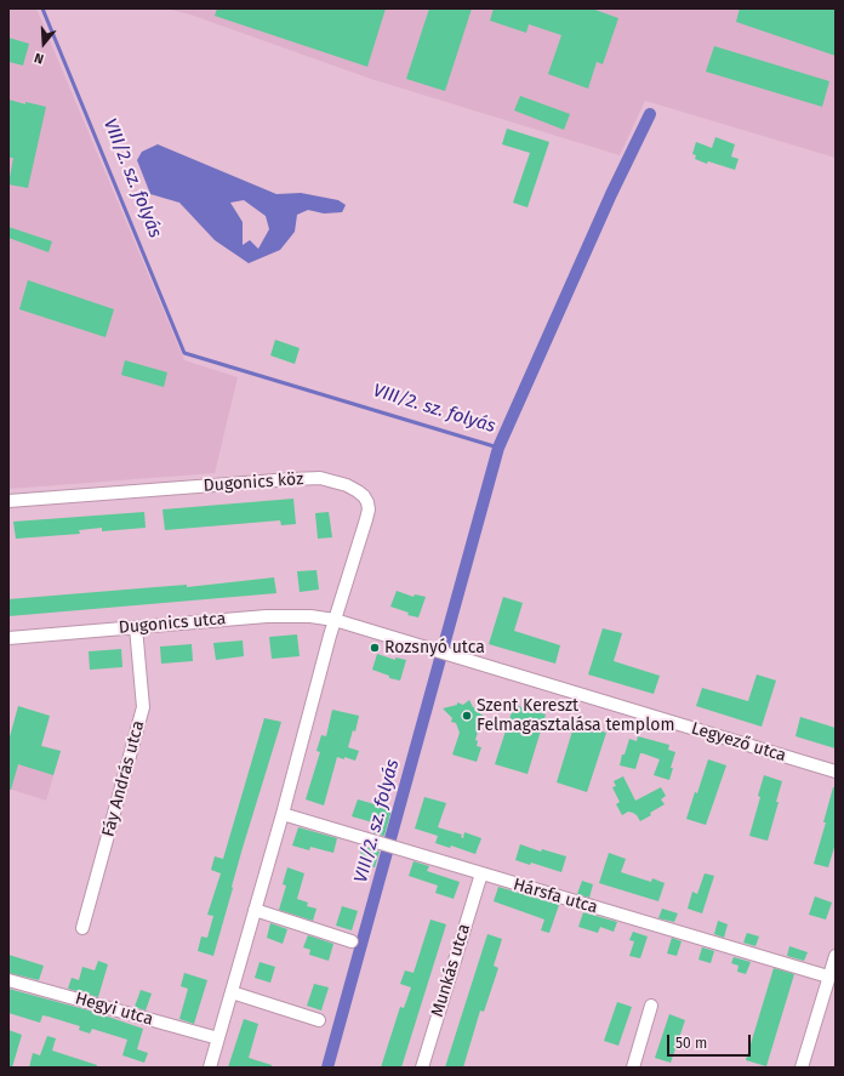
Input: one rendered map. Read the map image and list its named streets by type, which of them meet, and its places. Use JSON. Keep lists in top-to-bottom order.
{
  "streets": {
    "street": [
      "Dugonics köz",
      "Dugonics utca",
      "Legyező utca",
      "Fáy András utca",
      "Hársfa utca",
      "Munkás utca",
      "Hegyi utca"
    ]
  },
  "crossings": [
    ["Dugonics köz", "Dugonics utca"],
    ["Dugonics köz", "Legyező utca"],
    ["Dugonics utca", "Legyező utca"],
    ["Dugonics utca", "Fáy András utca"],
    ["Hársfa utca", "Munkás utca"]
  ],
  "water": ["VIII/2. sz. folyás"],
  "places": ["Rozsnyó utca", "Szent Kereszt Felmagasztalása templom"],
  "scale_bar": "50 m",
  "north": "bottom"
}
